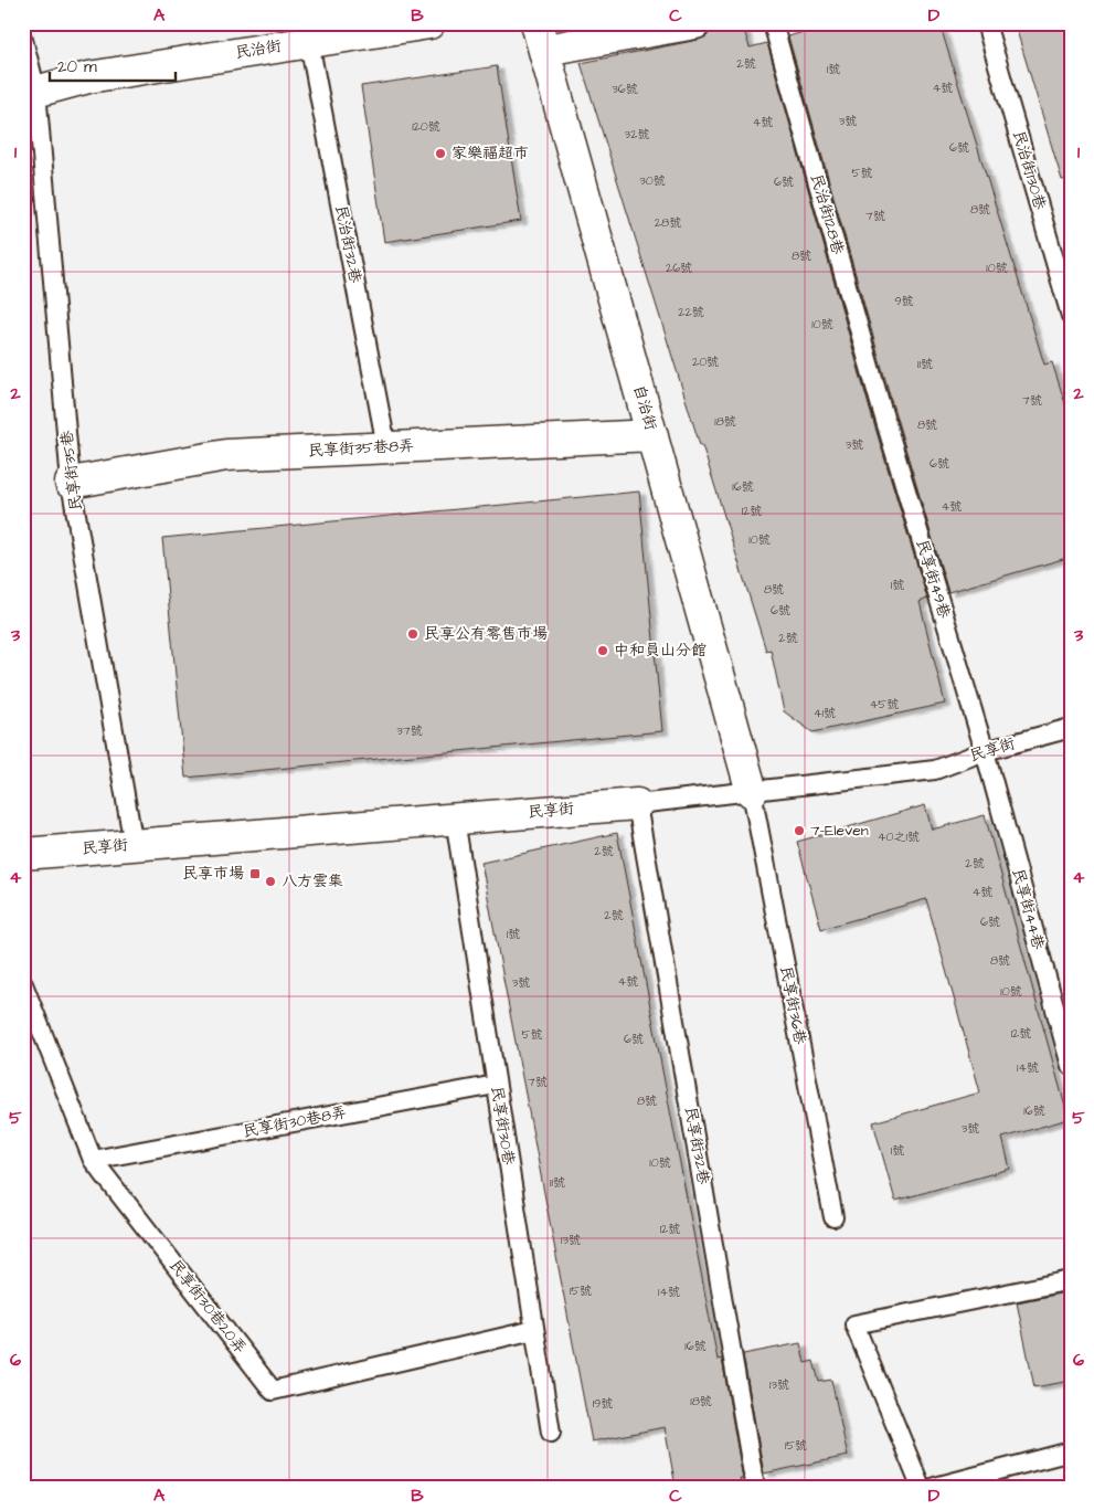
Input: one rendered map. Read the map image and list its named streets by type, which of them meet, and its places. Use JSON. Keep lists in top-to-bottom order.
{
  "streets": {
    "street": [
      "民治街",
      "自治街",
      "民享街35巷8弄",
      "民享街"
    ],
    "lane": [
      "民治街130巷",
      "民治街128巷",
      "民治街32巷",
      "民享街35巷",
      "民享街49巷",
      "民享街44巷",
      "民享街36巷",
      "民享街30巷8弄",
      "民享街30巷",
      "民享街32巷",
      "民享街30巷20弄"
    ]
  },
  "crossings": [
    ["民治街", "民治街32巷"],
    ["民治街", "民享街35巷"],
    ["民治街128巷", "民享街49巷"],
    ["民治街32巷", "民享街35巷8弄"],
    ["自治街", "民享街35巷8弄"],
    ["自治街", "民享街"],
    ["自治街", "民享街36巷"],
    ["民享街35巷8弄", "民享街35巷"],
    ["民享街35巷", "民享街"],
    ["民享街49巷", "民享街"],
    ["民享街49巷", "民享街44巷"],
    ["民享街", "民享街44巷"],
    ["民享街", "民享街36巷"],
    ["民享街", "民享街30巷"],
    ["民享街", "民享街32巷"],
    ["民享街30巷8弄", "民享街30巷"],
    ["民享街30巷8弄", "民享街30巷20弄"],
    ["民享街30巷", "民享街30巷20弄"]
  ],
  "places": {
    "other": [
      "家樂福超市",
      "民享公有零售市場",
      "中和員山分館",
      "7-Eleven",
      "八方雲集"
    ],
    "transit": ["民享市場"]
  },
  "house_numbers": [
    "2號",
    "1號",
    "4號",
    "36號",
    "3號",
    "4號",
    "120號",
    "32號",
    "6號",
    "5號",
    "30號",
    "6號",
    "8號",
    "7號",
    "28號",
    "8號",
    "26號",
    "10號",
    "9號",
    "22號",
    "10號",
    "20號",
    "11號",
    "7號",
    "18號",
    "8號",
    "3號",
    "6號",
    "16號",
    "4號",
    "12號",
    "10號",
    "1號",
    "8號",
    "6號",
    "2號",
    "45號",
    "41號",
    "37號",
    "40之1號",
    "2號",
    "2號",
    "4號",
    "2號",
    "6號",
    "1號",
    "8號",
    "4號",
    "3號",
    "10號",
    "12號",
    "5號",
    "6號",
    "14號",
    "7號",
    "8號",
    "16號",
    "3號",
    "1號",
    "10號",
    "11號",
    "12號",
    "13號",
    "15號",
    "14號",
    "16號",
    "13號",
    "18號",
    "19號",
    "15號"
  ],
  "scale_bar": "20 m",
  "grid": {
    "columns": [
      "A",
      "B",
      "C",
      "D"
    ],
    "rows": [
      "1",
      "2",
      "3",
      "4",
      "5",
      "6"
    ]
  }
}
